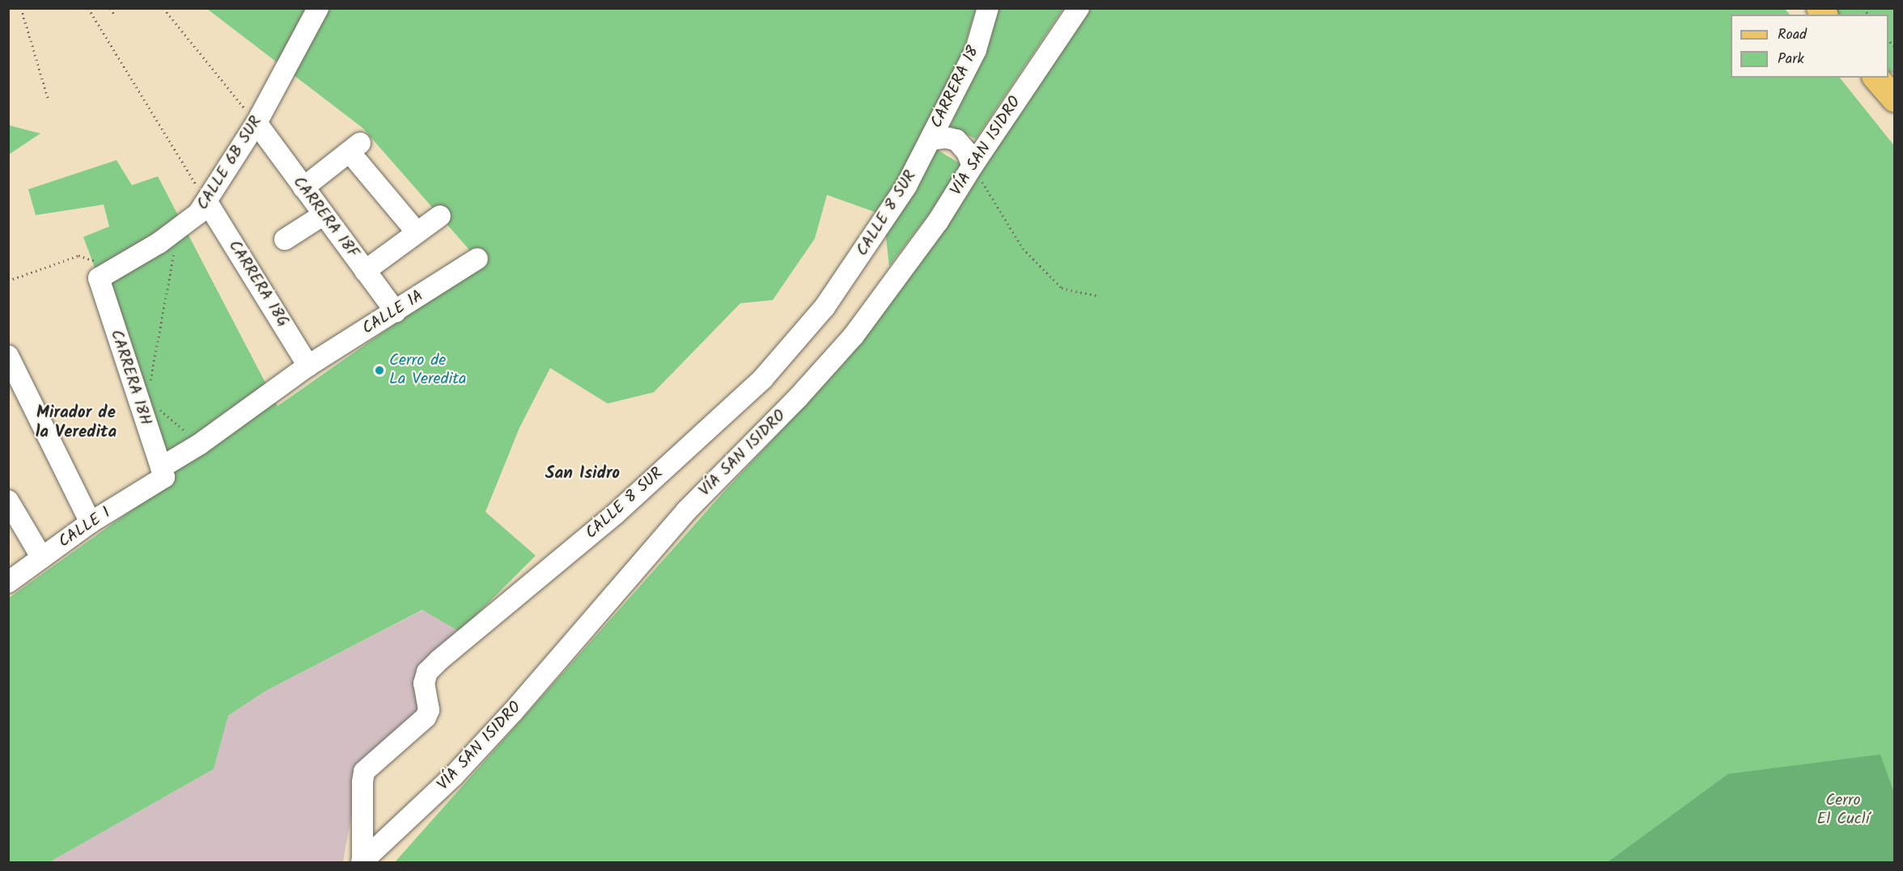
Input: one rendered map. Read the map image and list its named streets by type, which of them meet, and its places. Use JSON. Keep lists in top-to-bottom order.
{
  "streets": {
    "street": [
      "CARRERA 18",
      "VÍA SAN ISIDRO",
      "CALLE 6B SUR",
      "CALLE 8 SUR",
      "CARRERA 18F",
      "CARRERA 18G",
      "CALLE 1A",
      "CARRERA 18H",
      "CALLE 1"
    ]
  },
  "crossings": [
    ["CARRERA 18", "VÍA SAN ISIDRO"],
    ["CARRERA 18", "CALLE 8 SUR"],
    ["VÍA SAN ISIDRO", "CALLE 8 SUR"],
    ["CALLE 6B SUR", "CARRERA 18F"],
    ["CALLE 6B SUR", "CARRERA 18G"],
    ["CALLE 6B SUR", "CARRERA 18H"],
    ["CARRERA 18F", "CALLE 1A"],
    ["CARRERA 18G", "CALLE 1A"],
    ["CALLE 1A", "CALLE 1"],
    ["CARRERA 18H", "CALLE 1"]
  ],
  "districts": ["Mirador de la Veredita", "San Isidro"],
  "parks": ["Cerro El Cuclí"],
  "places": ["Cerro de La Veredita"],
  "legend": ["Road", "Park"]
}
